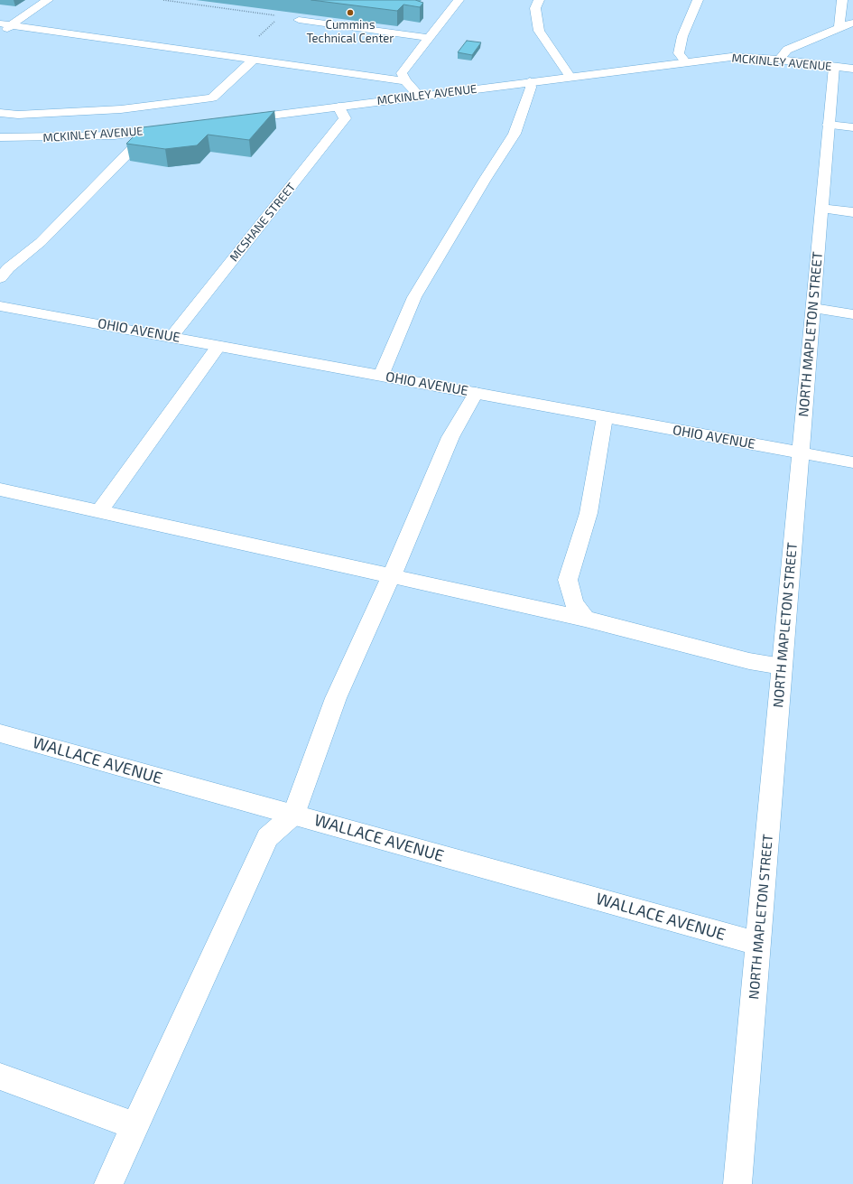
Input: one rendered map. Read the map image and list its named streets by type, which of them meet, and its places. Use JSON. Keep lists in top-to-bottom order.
{
  "streets": {
    "street": [
      "MCKINLEY AVENUE",
      "MCSHANE STREET",
      "OHIO AVENUE",
      "NORTH MAPLETON STREET",
      "WALLACE AVENUE"
    ]
  },
  "crossings": [
    ["MCKINLEY AVENUE", "MCSHANE STREET"],
    ["MCKINLEY AVENUE", "NORTH MAPLETON STREET"],
    ["MCSHANE STREET", "OHIO AVENUE"],
    ["OHIO AVENUE", "NORTH MAPLETON STREET"],
    ["NORTH MAPLETON STREET", "WALLACE AVENUE"]
  ],
  "places": ["Cummins Technical Center"]
}
